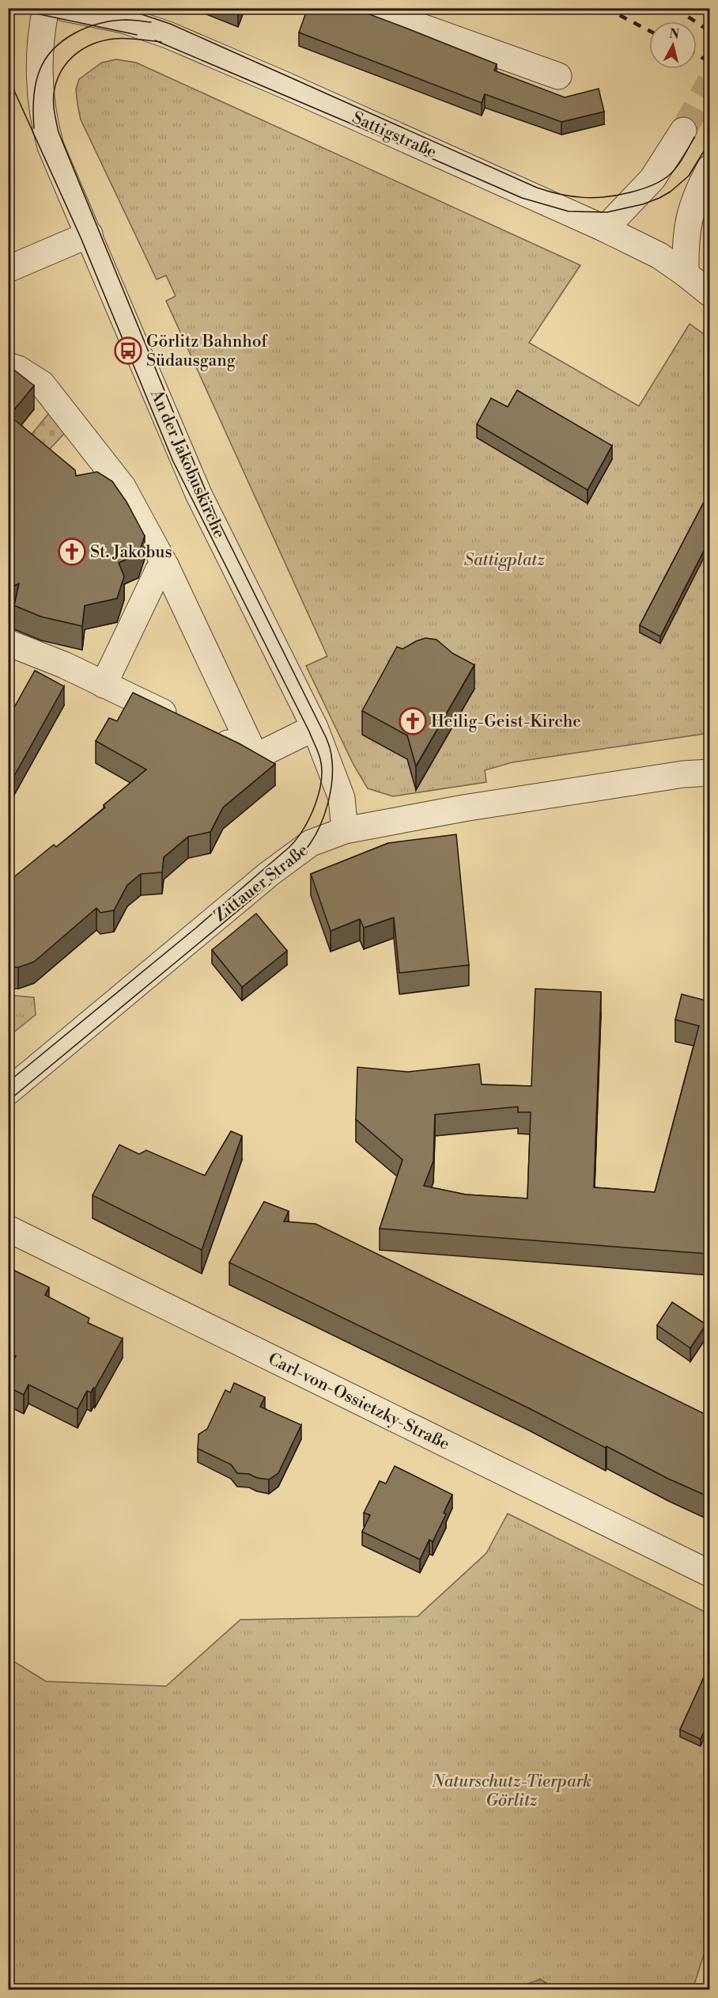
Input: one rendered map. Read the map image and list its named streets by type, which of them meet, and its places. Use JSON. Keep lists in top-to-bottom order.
{
  "streets": {
    "street": [
      "Sattigstraße",
      "An der Jakobuskirche",
      "Zittauer Straße",
      "Carl-von-Ossietzky-Straße"
    ]
  },
  "crossings": [
    ["An der Jakobuskirche", "Zittauer Straße"]
  ],
  "parks": ["Sattigplatz", "Naturschutz-Tierpark Görlitz"],
  "places": {
    "bus stop": ["Görlitz Bahnhof Südausgang"],
    "church": ["St. Jakobus", "Heilig-Geist-Kirche"]
  },
  "north": "top"
}
